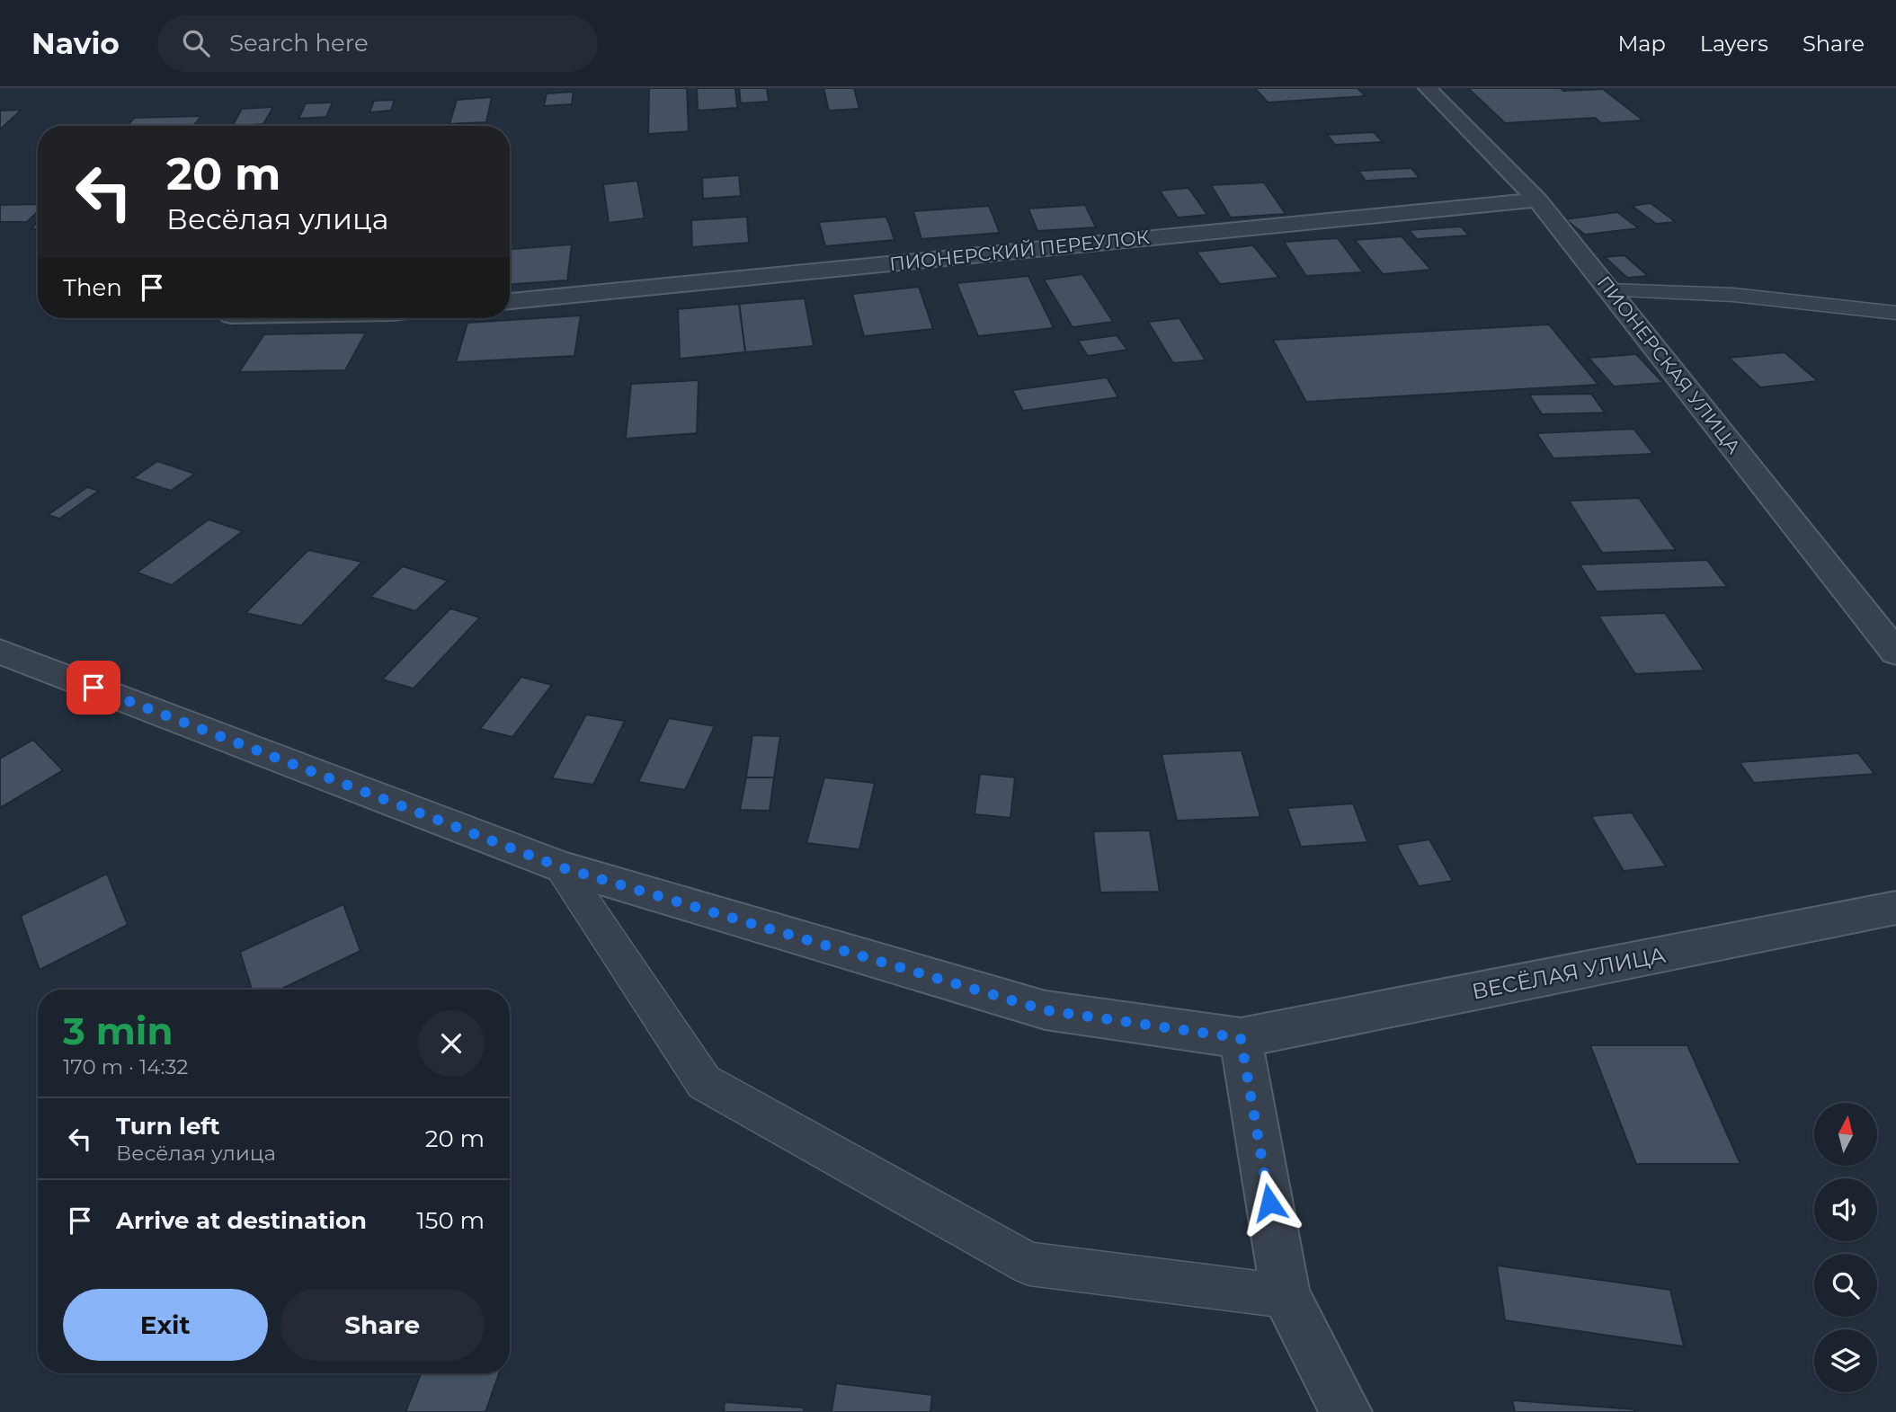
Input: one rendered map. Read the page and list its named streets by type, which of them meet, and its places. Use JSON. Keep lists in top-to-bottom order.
{
  "streets": {
    "street": ["ПИОНЕРСКИЙ ПЕРЕУЛОК", "ПИОНЕРСКАЯ УЛИЦА", "ВЕСЁЛАЯ УЛИЦА"]
  },
  "crossings": [
    ["ПИОНЕРСКИЙ ПЕРЕУЛОК", "ПИОНЕРСКАЯ УЛИЦА"]
  ],
  "north": "top",
  "page": {
    "header": "Navio",
    "search": "Search here",
    "nav": ["Map", "Layers", "Share"],
    "turn": ["20 m", "Весёлая улица"],
    "then": "Then",
    "heading": ["3 min", "170 m · 14:32"],
    "list": [
      {
        "name": "Turn left",
        "note": "Весёлая улица",
        "value": "20 m"
      },
      {
        "name": "Arrive at destination",
        "value": "150 m"
      }
    ],
    "buttons": ["Exit", "Share"]
  }
}
